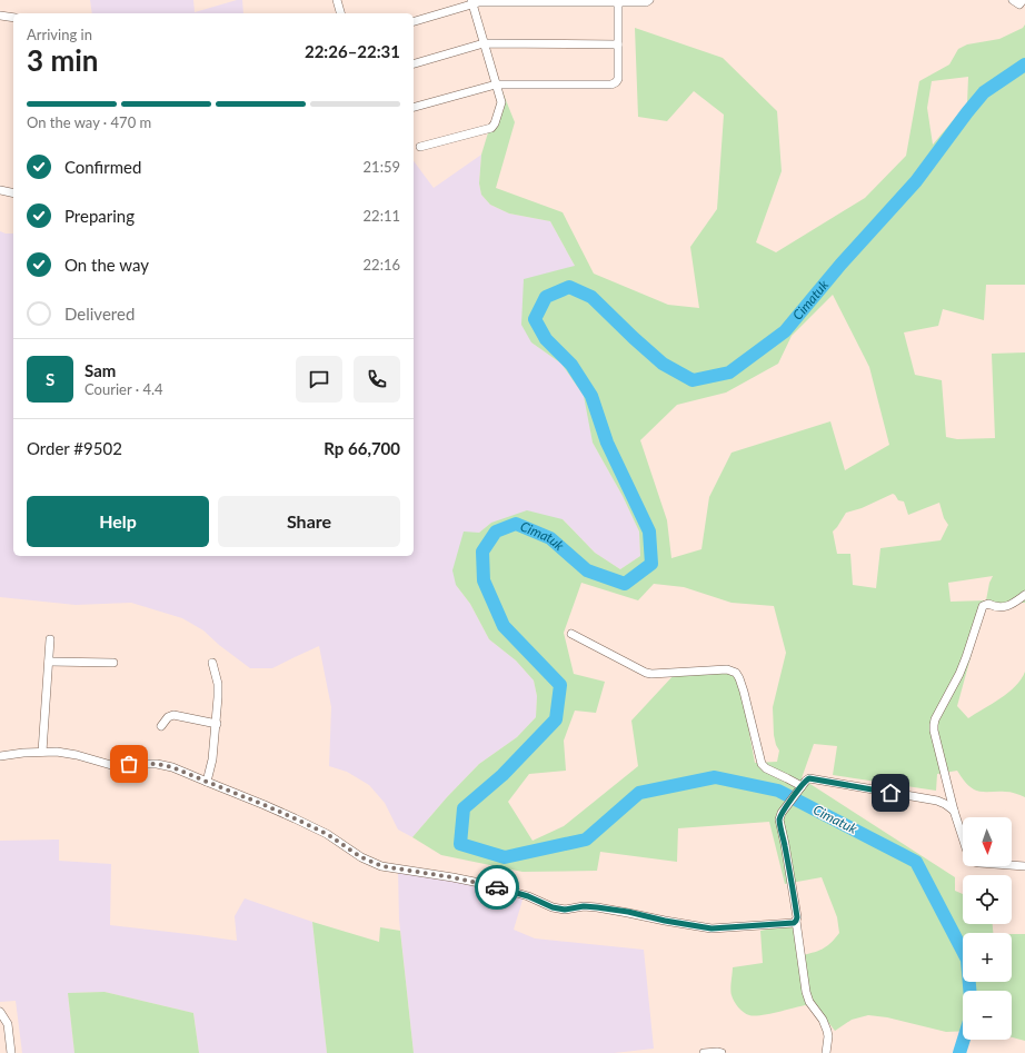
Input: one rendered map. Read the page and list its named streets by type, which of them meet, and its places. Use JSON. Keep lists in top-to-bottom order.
{
  "water": ["Cimatuk"],
  "north": "bottom",
  "page": {
    "heading": ["3 min", "Arriving in", "22:26–22:31"],
    "panel": [
      "Sam",
      "Courier · 4.4",
      "Order #9502",
      "Rp 66,700"
    ],
    "bar": "On the way · 470 m",
    "list": [
      ["Confirmed", "21:59"],
      ["Preparing", "22:11"],
      ["On the way", "22:16"],
      "Delivered"
    ],
    "round": "S",
    "buttons": ["Help", "Share"],
    "map_buttons": ["+", "−"]
  }
}
